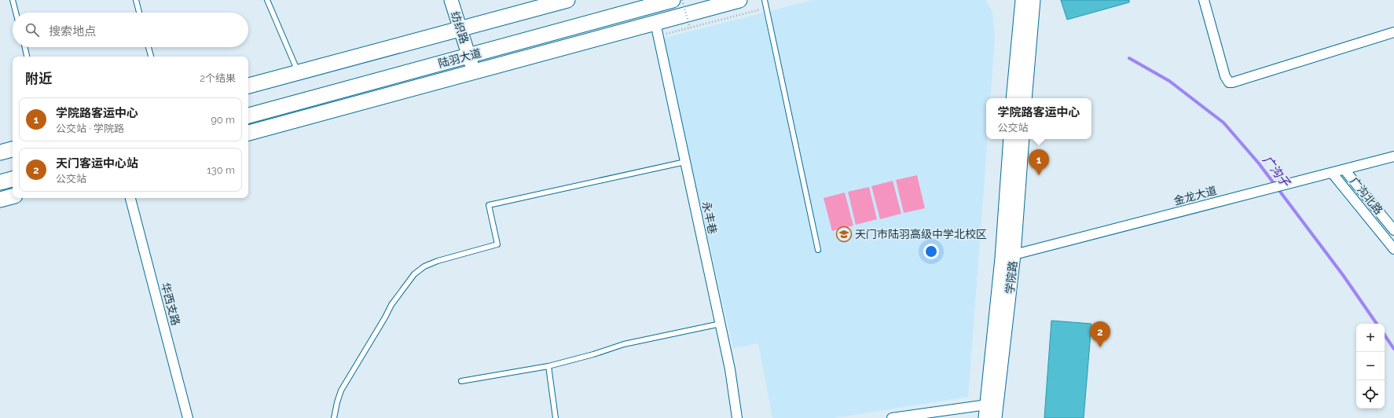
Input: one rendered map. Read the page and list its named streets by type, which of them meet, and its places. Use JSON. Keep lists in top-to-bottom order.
{
  "streets": {
    "main road": ["纺织路", "陆羽大道", "学院路"],
    "street": [
      "金龙大道",
      "广沟北路",
      "永丰巷",
      "华西支路"
    ]
  },
  "crossings": [
    ["纺织路", "陆羽大道"],
    ["金龙大道", "广沟北路"],
    ["金龙大道", "学院路"]
  ],
  "water": ["广沟子"],
  "places": {
    "school or university": ["天门市陆羽高级中学北校区"]
  },
  "page": {
    "search": "搜索地点",
    "heading": ["附近", "2个结果"],
    "list": [
      {
        "mark": "1",
        "name": "学院路客运中心",
        "note": "公交站 · 学院路",
        "value": "90 m"
      },
      {
        "mark": "2",
        "name": "天门客运中心站",
        "note": "公交站",
        "value": "130 m"
      }
    ],
    "popup": ["学院路客运中心", "公交站"],
    "pins": ["1", "2"],
    "map_buttons": ["+", "−"]
  }
}
